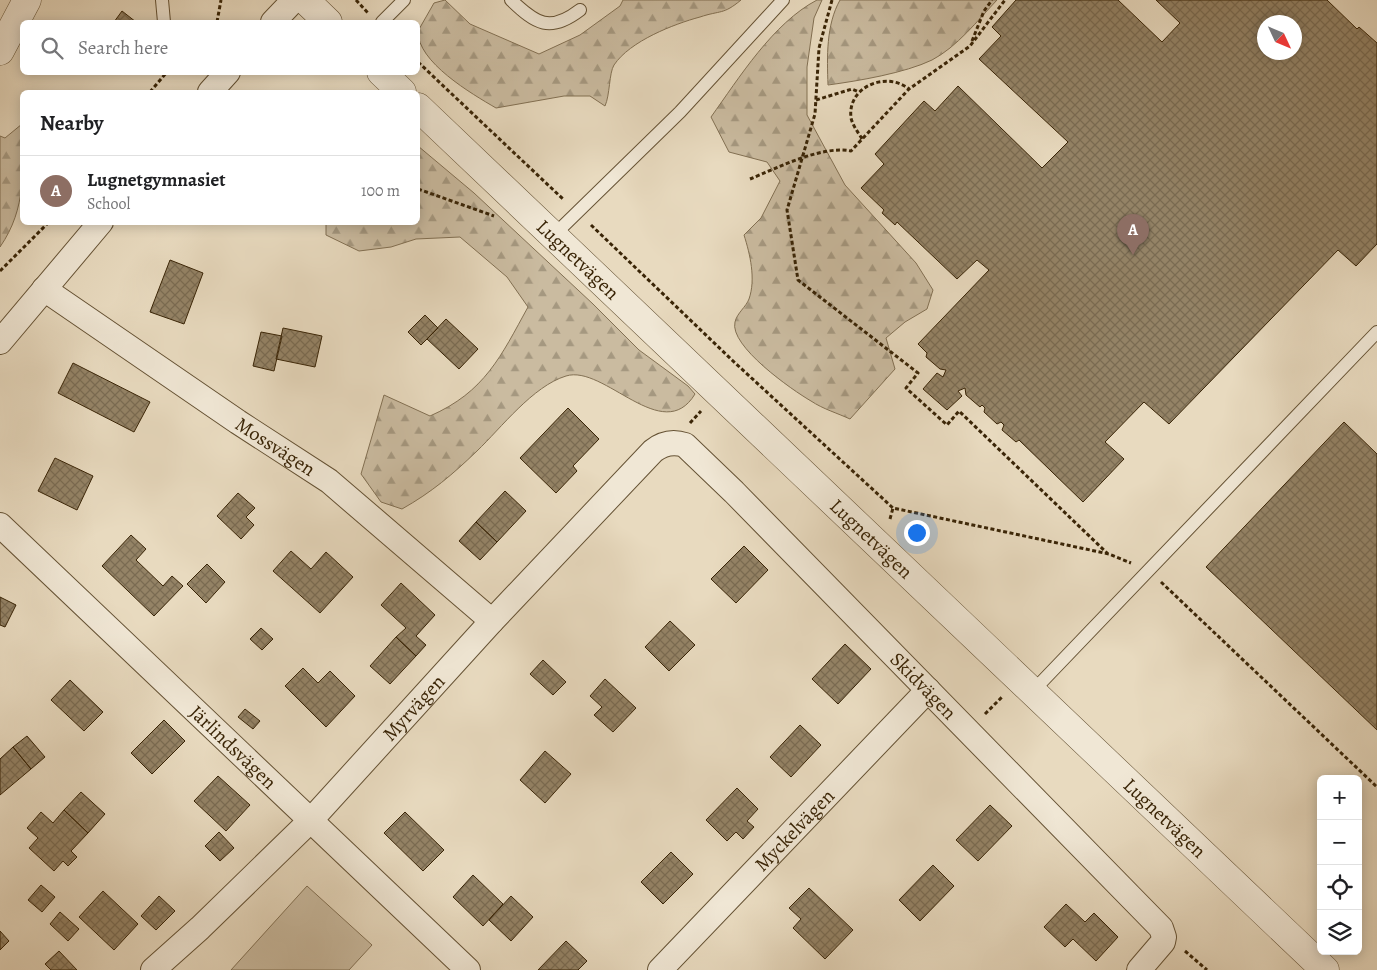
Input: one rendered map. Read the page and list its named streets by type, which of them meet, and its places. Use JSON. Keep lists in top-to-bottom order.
{
  "streets": {
    "street": [
      "Lugnetvägen",
      "Mossvägen",
      "Skidvägen",
      "Myrvägen",
      "Järlindsvägen",
      "Myckelvägen"
    ]
  },
  "crossings": [
    ["Mossvägen", "Myrvägen"],
    ["Skidvägen", "Myrvägen"],
    ["Skidvägen", "Myckelvägen"],
    ["Myrvägen", "Järlindsvägen"]
  ],
  "north": "bottom right",
  "page": {
    "search": "Search here",
    "heading": "Nearby",
    "list": [
      {
        "mark": "A",
        "name": "Lugnetgymnasiet",
        "note": "School",
        "value": "100 m"
      }
    ],
    "pins": "A",
    "map_buttons": ["+", "−"]
  }
}
